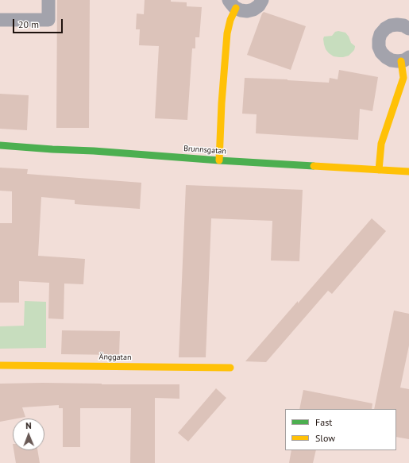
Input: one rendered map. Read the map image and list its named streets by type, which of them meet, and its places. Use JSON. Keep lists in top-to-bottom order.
{
  "streets": {
    "street": ["Brunnsgatan", "Änggatan"]
  },
  "legend": ["Fast", "Slow"],
  "scale_bar": "20 m",
  "north": "top"
}
